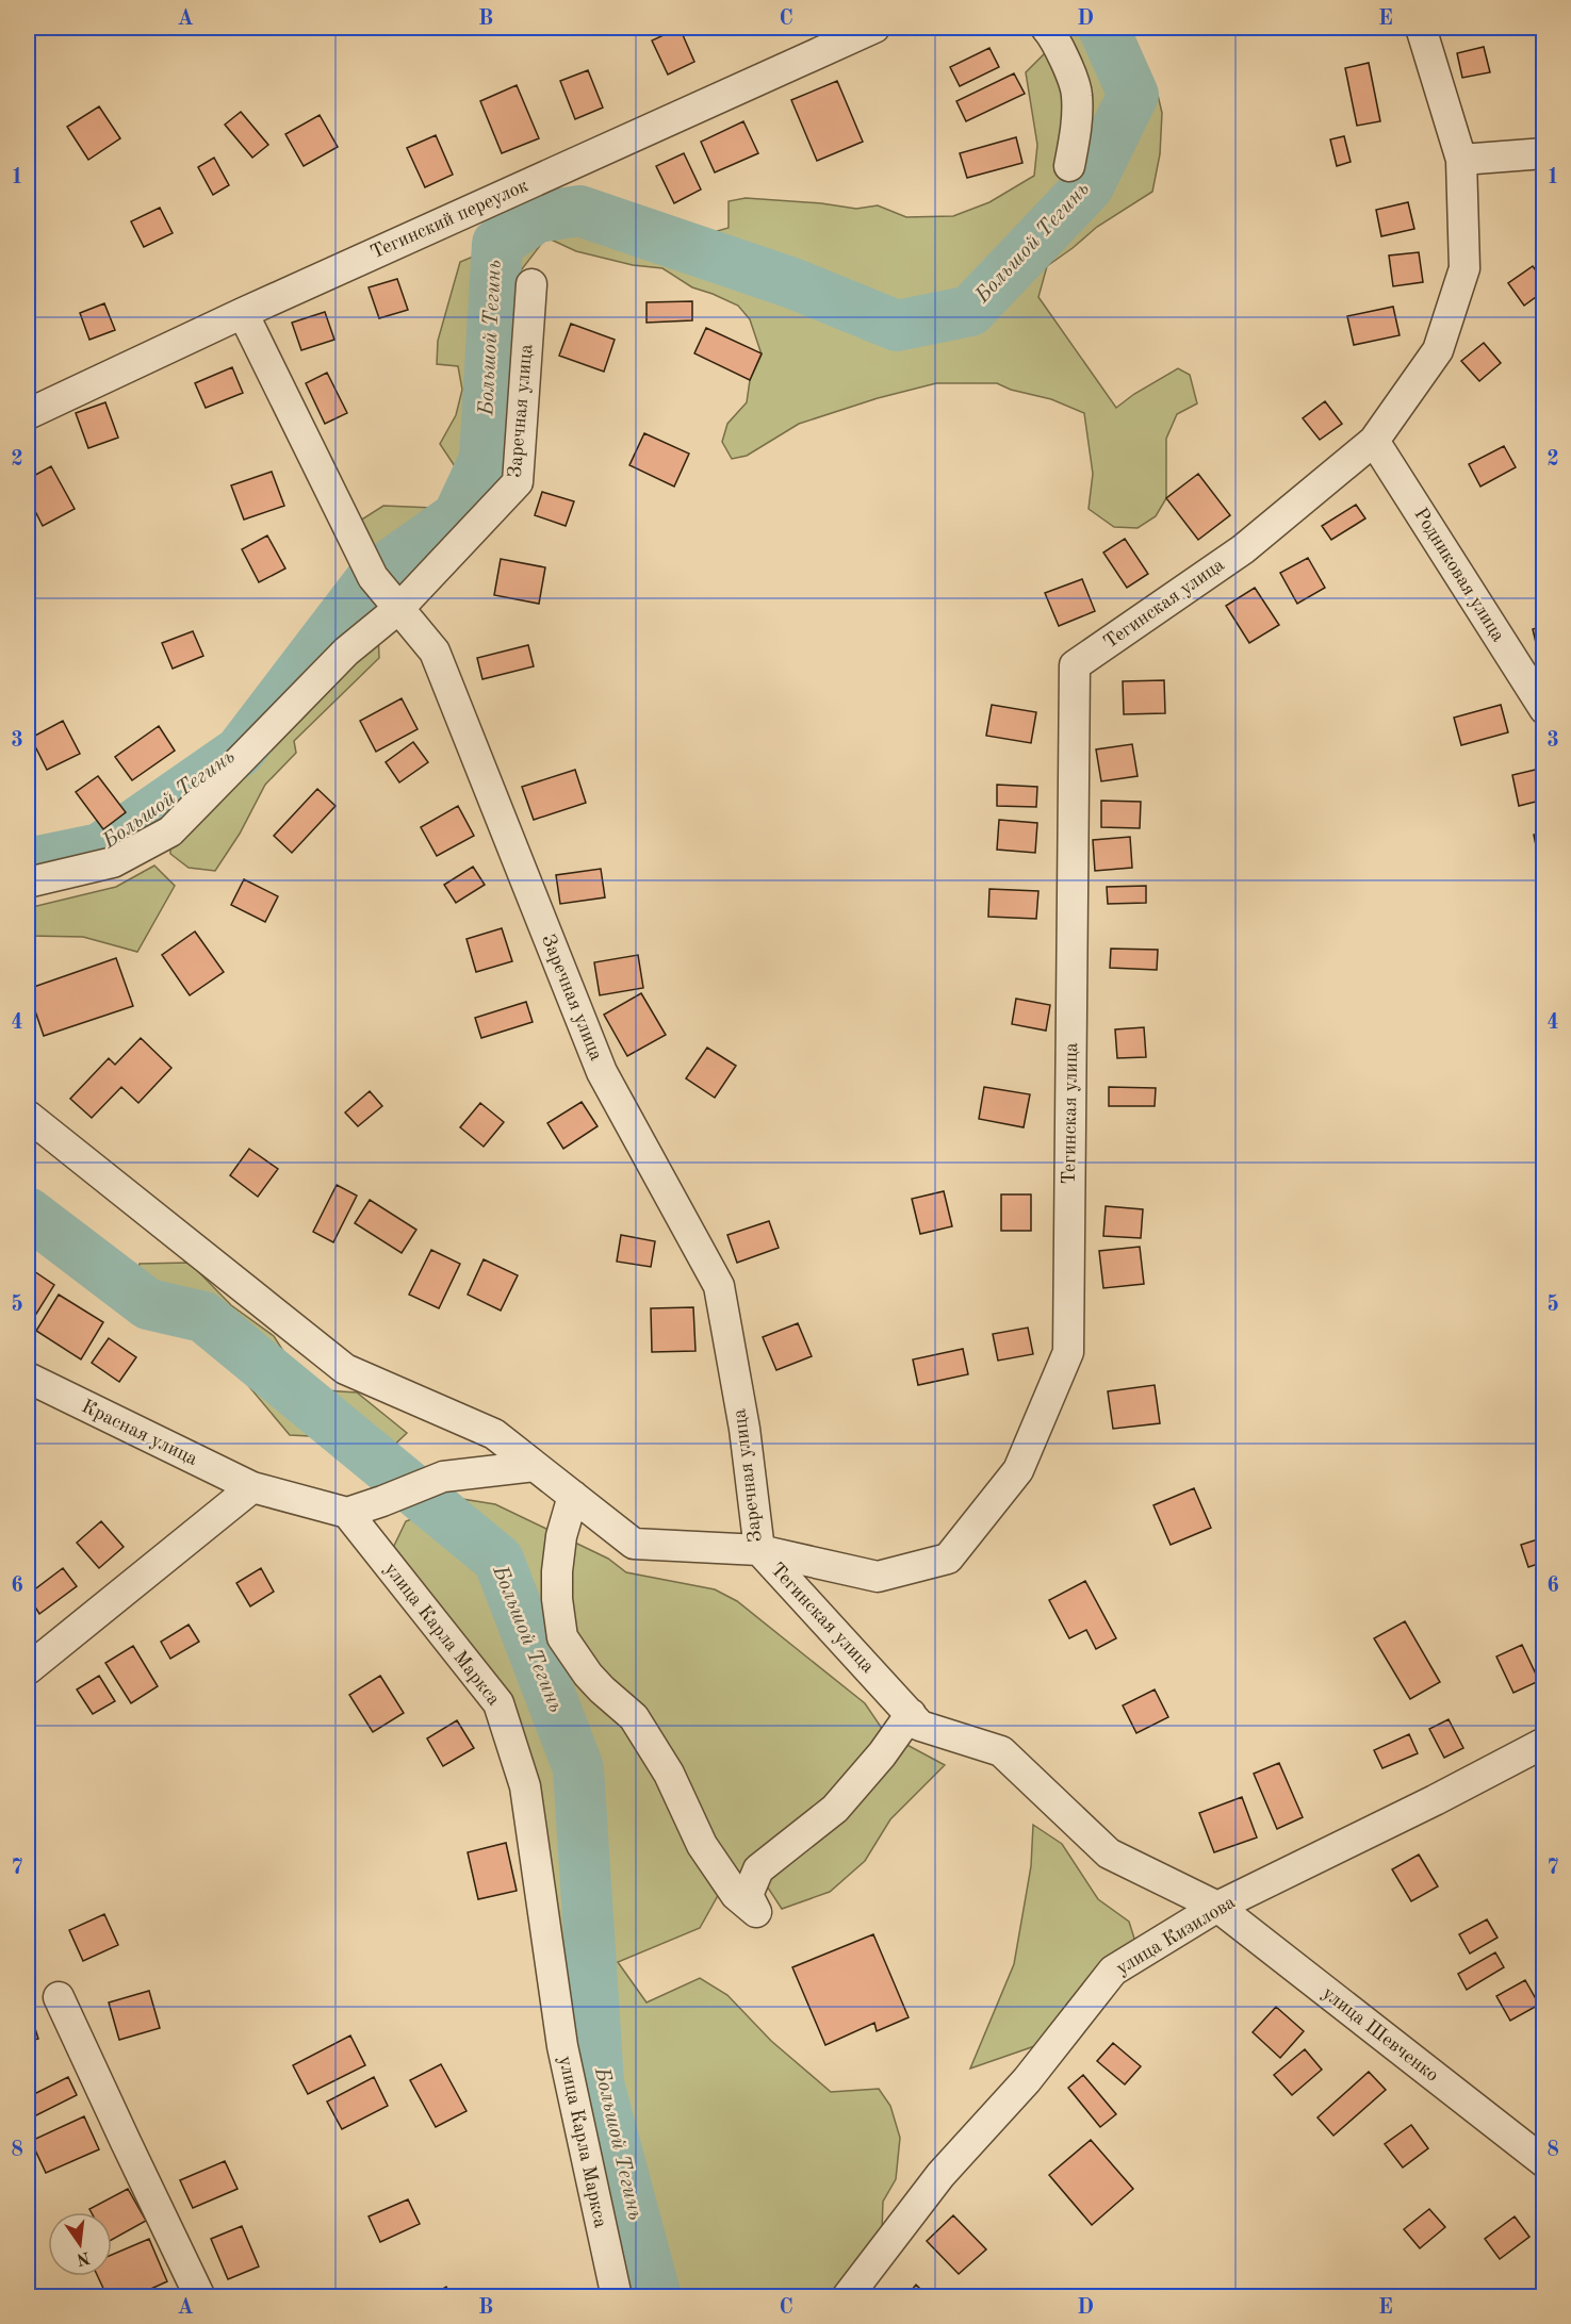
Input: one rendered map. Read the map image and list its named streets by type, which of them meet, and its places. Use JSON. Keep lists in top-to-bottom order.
{
  "streets": {
    "street": [
      "Тегинский переулок",
      "Заречная улица",
      "Родниковая улица",
      "Тегинская улица",
      "Красная улица",
      "улица Карла Маркса",
      "улица Кизилова",
      "улица Шевченко"
    ]
  },
  "crossings": [
    ["Тегинский переулок", "Заречная улица"],
    ["Заречная улица", "Тегинская улица"],
    ["Родниковая улица", "Тегинская улица"],
    ["Тегинская улица", "улица Кизилова"],
    ["Тегинская улица", "улица Шевченко"],
    ["улица Кизилова", "улица Шевченко"]
  ],
  "water": ["Большой Тегинь"],
  "north": "bottom",
  "grid": {
    "columns": [
      "A",
      "B",
      "C",
      "D",
      "E"
    ],
    "rows": [
      "1",
      "2",
      "3",
      "4",
      "5",
      "6",
      "7",
      "8"
    ]
  }
}
